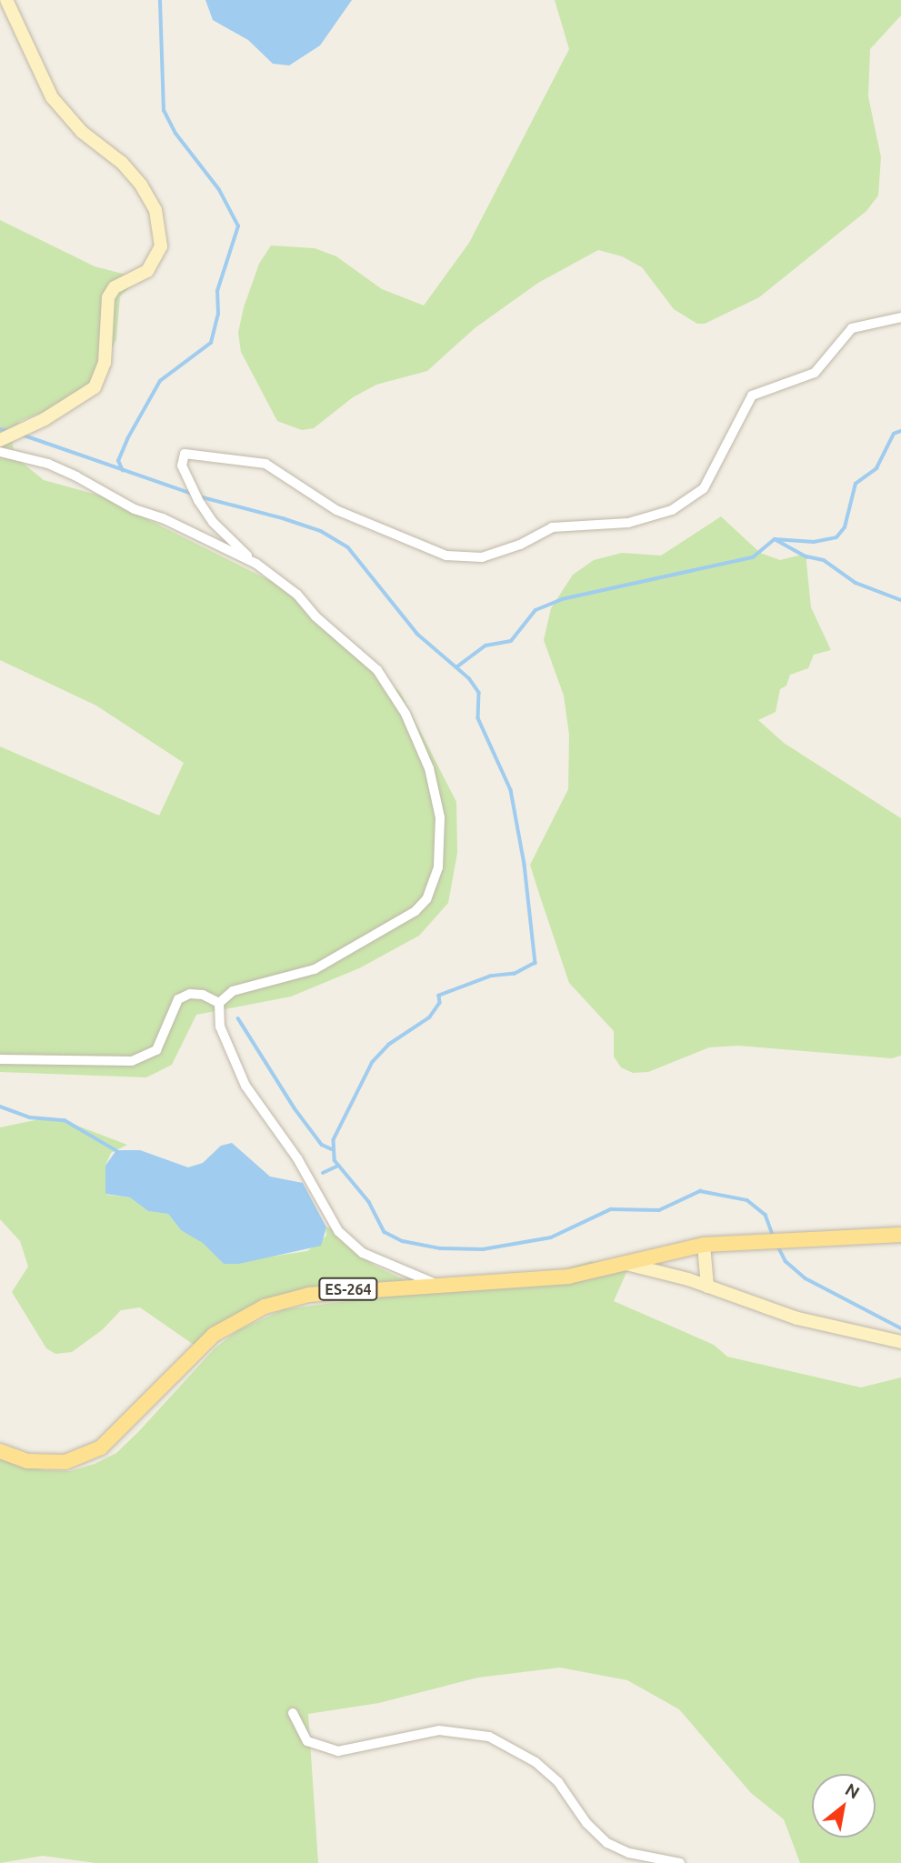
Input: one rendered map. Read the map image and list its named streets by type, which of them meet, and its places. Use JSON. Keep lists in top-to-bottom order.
{
  "streets": {
    "main road": ["ES-264"]
  },
  "north": "top right"
}
